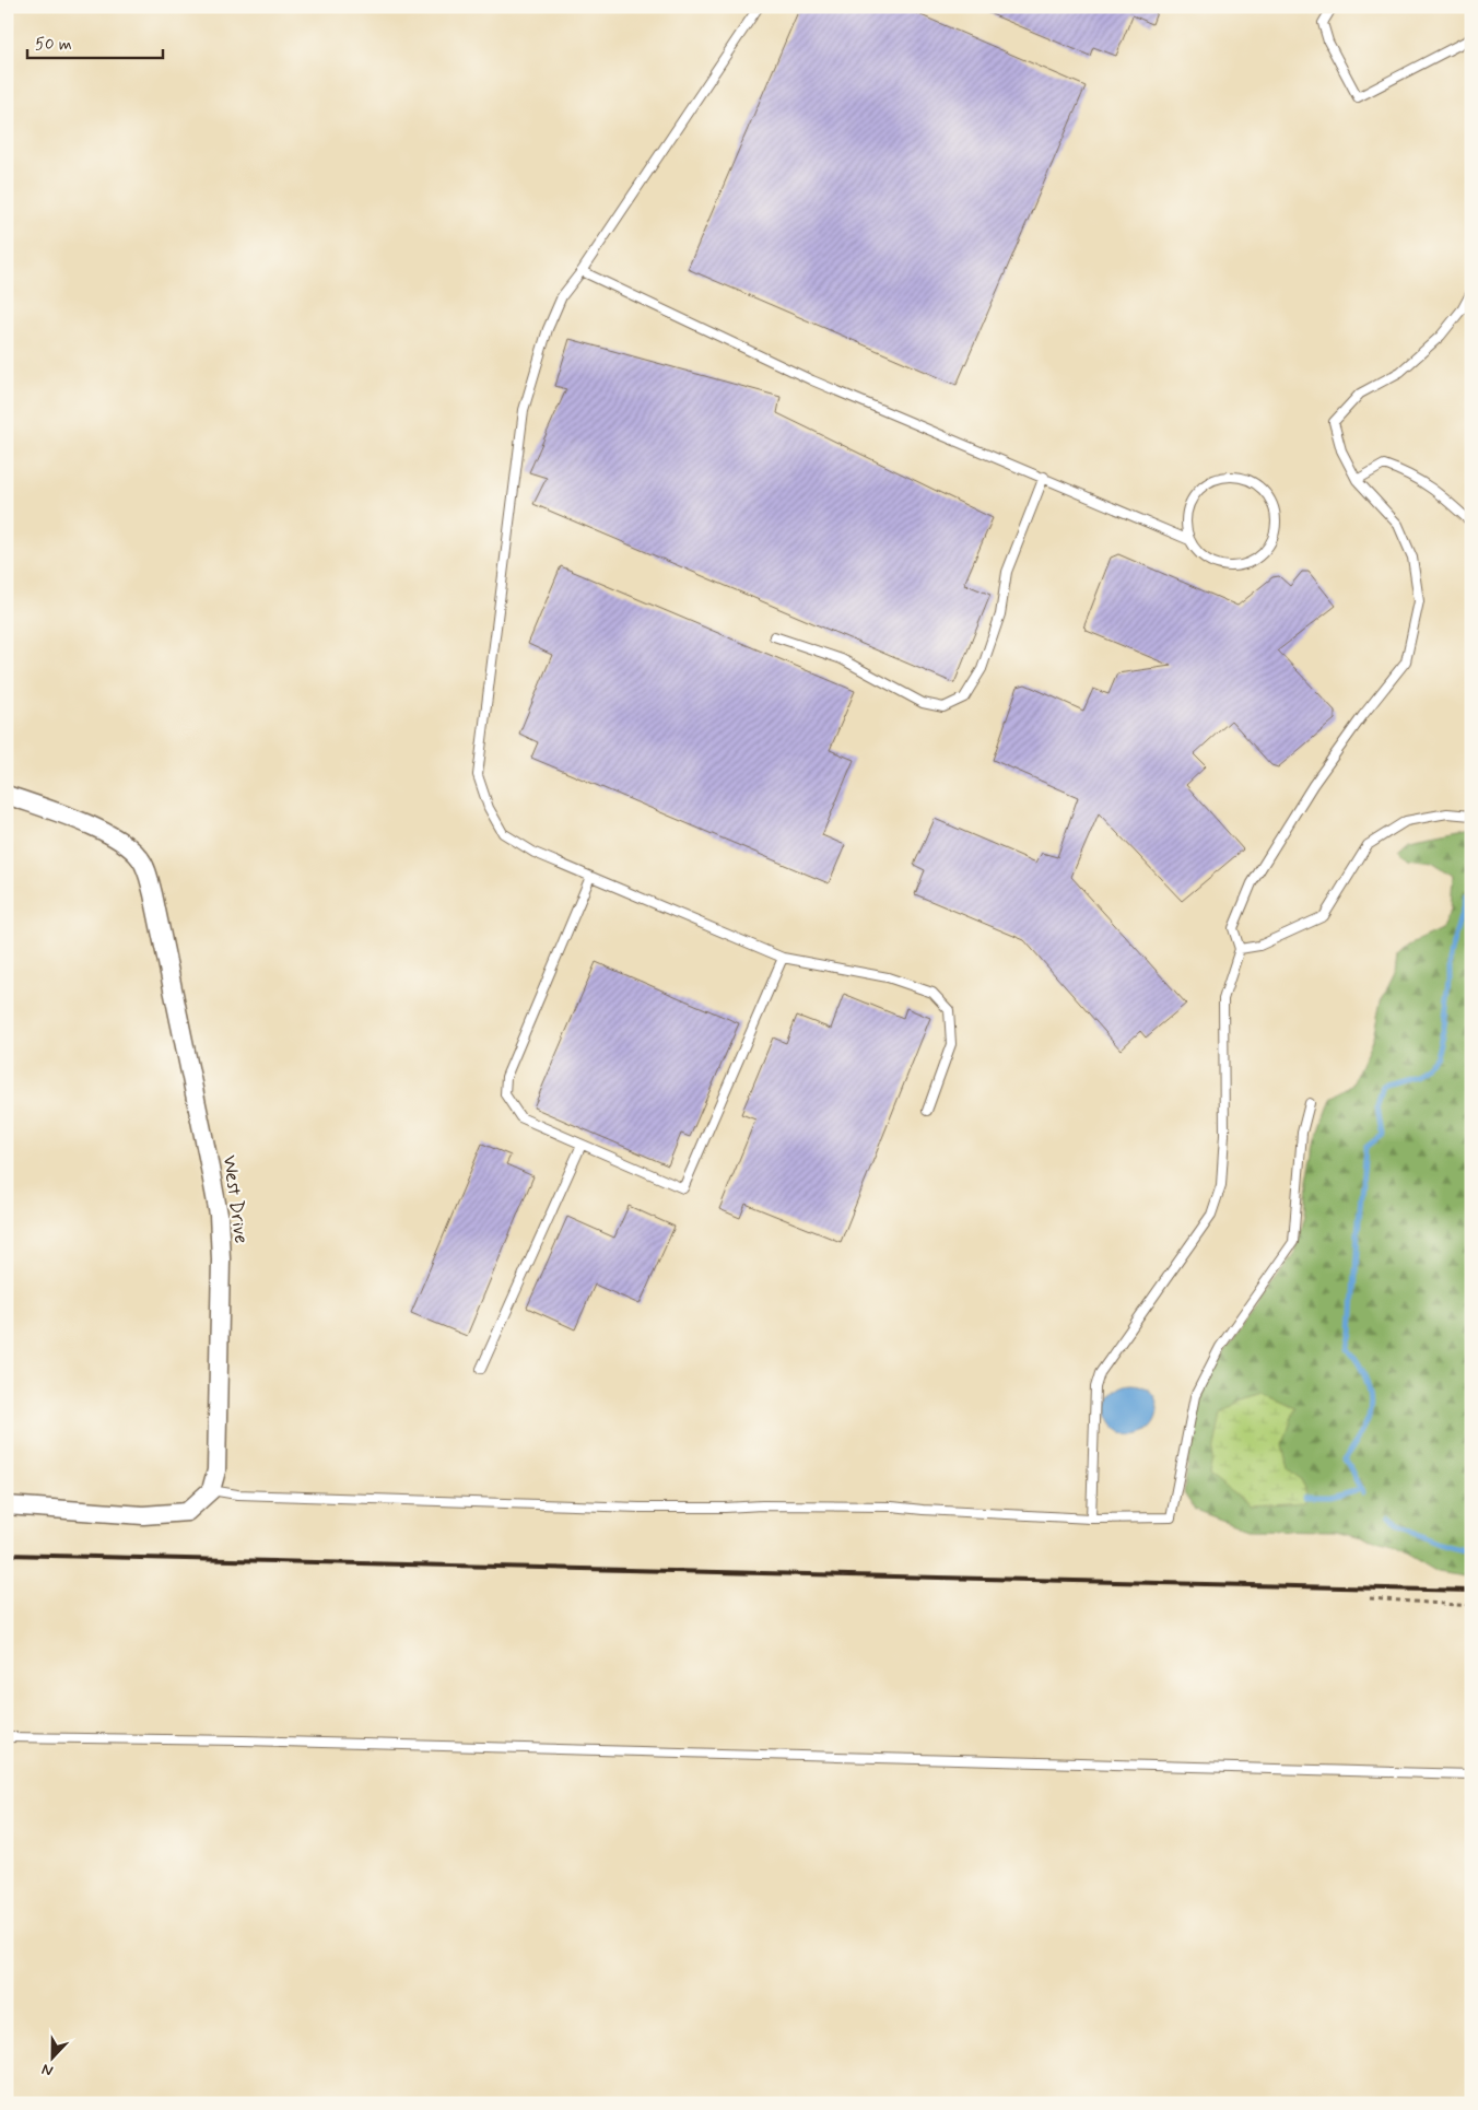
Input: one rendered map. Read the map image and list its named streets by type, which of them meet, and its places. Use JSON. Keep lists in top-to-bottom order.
{
  "streets": {
    "street": ["West Drive"]
  },
  "scale_bar": "50 m",
  "north": "bottom"
}
